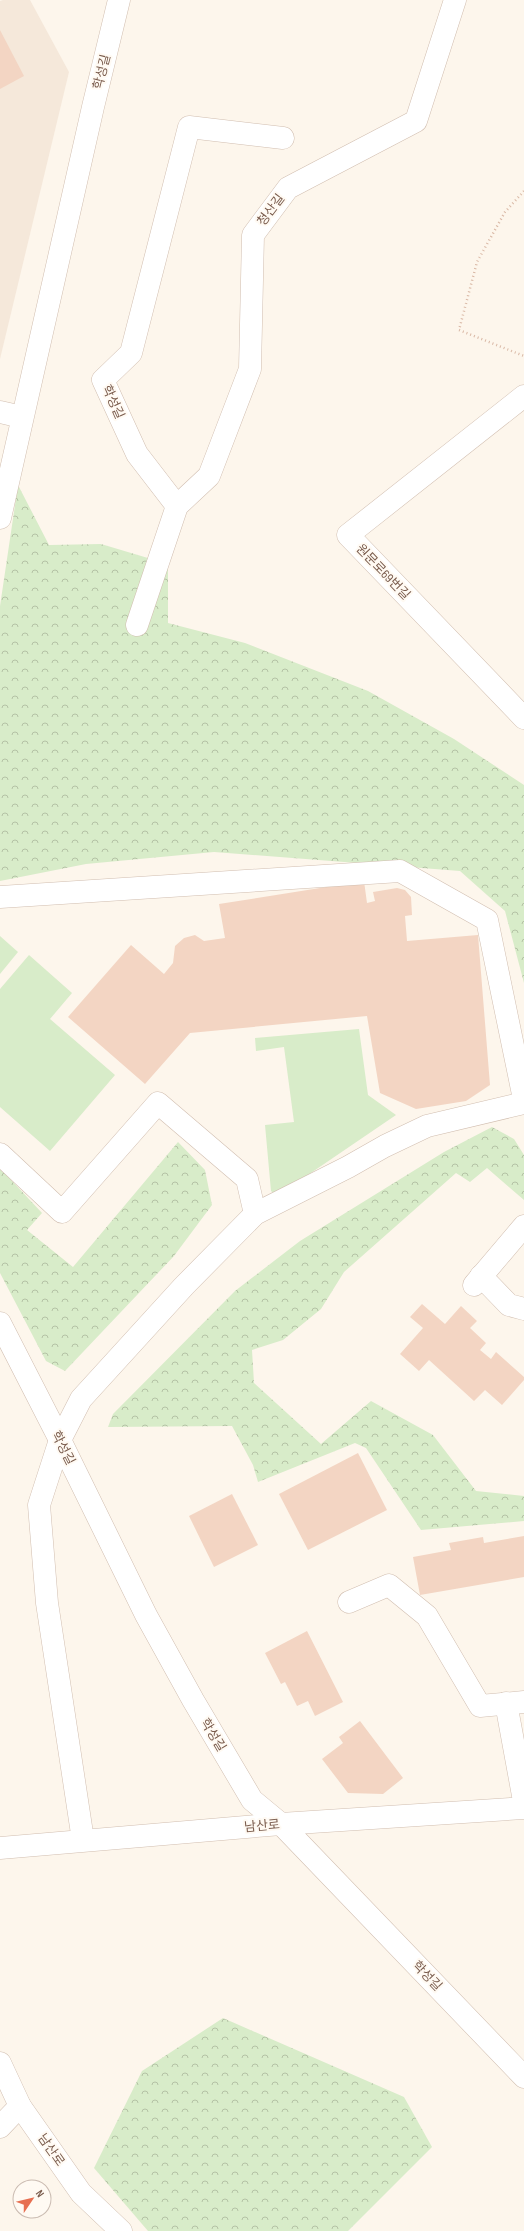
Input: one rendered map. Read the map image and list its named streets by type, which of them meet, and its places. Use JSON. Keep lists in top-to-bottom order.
{
  "streets": {
    "street": [
      "학성길",
      "청산길",
      "원문로69번길",
      "남산로"
    ]
  },
  "crossings": [
    ["학성길", "청산길"],
    ["학성길", "남산로"]
  ],
  "north": "top right"
}
